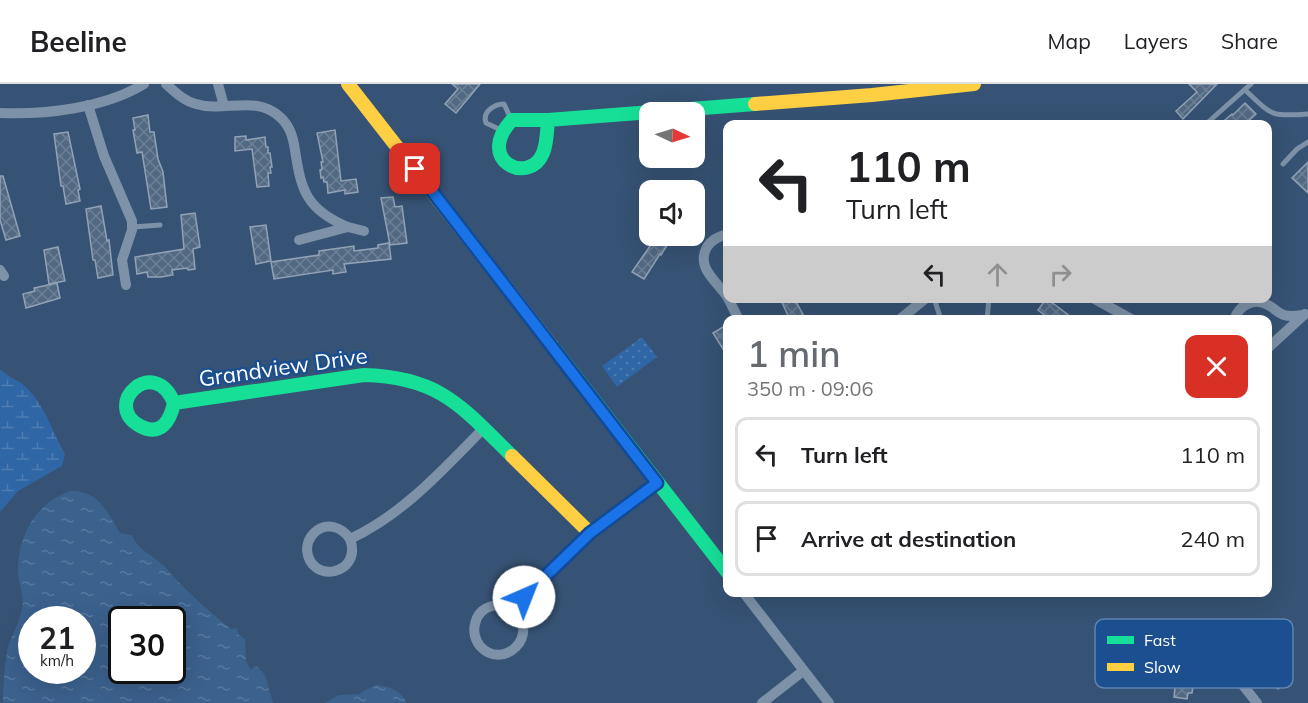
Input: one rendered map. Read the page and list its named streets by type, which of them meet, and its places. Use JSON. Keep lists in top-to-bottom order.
{
  "streets": {
    "street": ["Grandview Drive"]
  },
  "legend": ["Fast", "Slow"],
  "north": "right",
  "page": {
    "header": "Beeline",
    "nav": ["Map", "Layers", "Share"],
    "turn": ["110 m", "Turn left"],
    "heading": ["1 min", "350 m · 09:06"],
    "list": [
      {
        "name": "Turn left",
        "value": "110 m"
      },
      {
        "name": "Arrive at destination",
        "value": "240 m"
      }
    ],
    "speed": "21 km/h",
    "limit": "30"
  }
}
